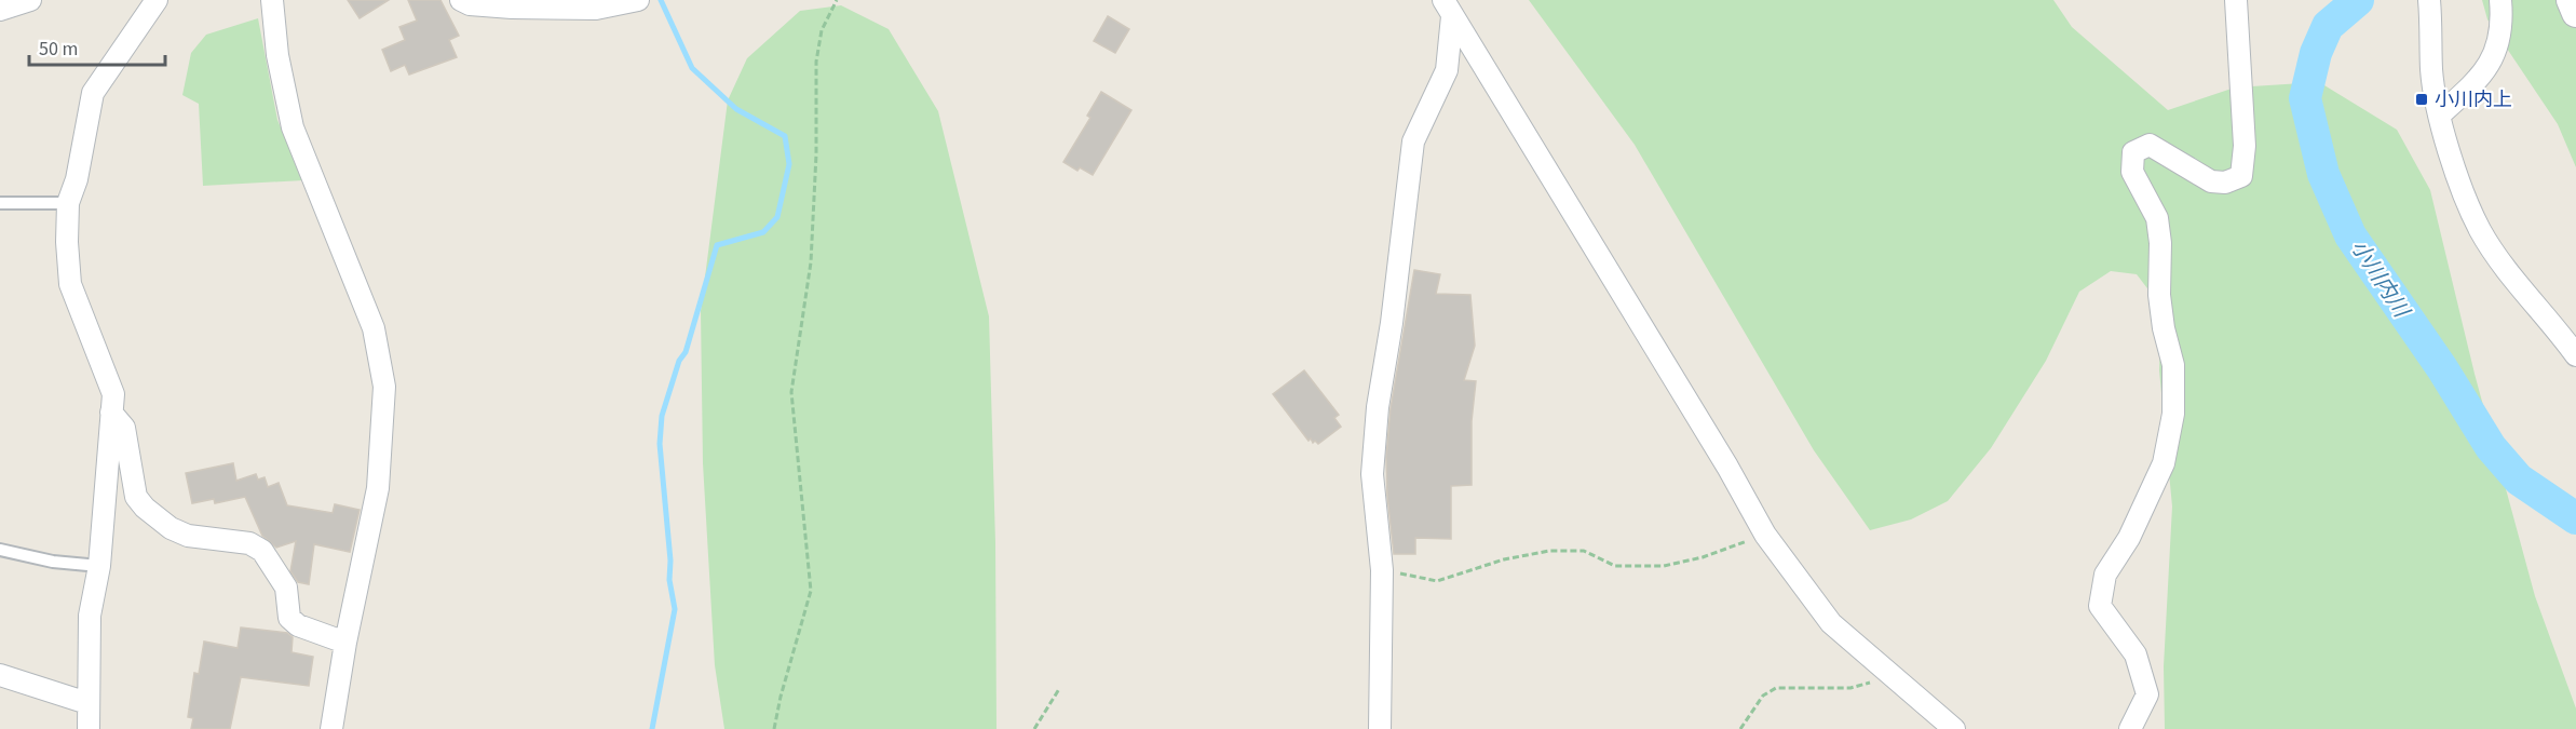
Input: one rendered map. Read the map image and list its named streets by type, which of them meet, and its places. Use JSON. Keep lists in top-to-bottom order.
{
  "water": ["小川内川"],
  "places": {
    "transit": ["小川内上"]
  },
  "scale_bar": "50 m"
}
